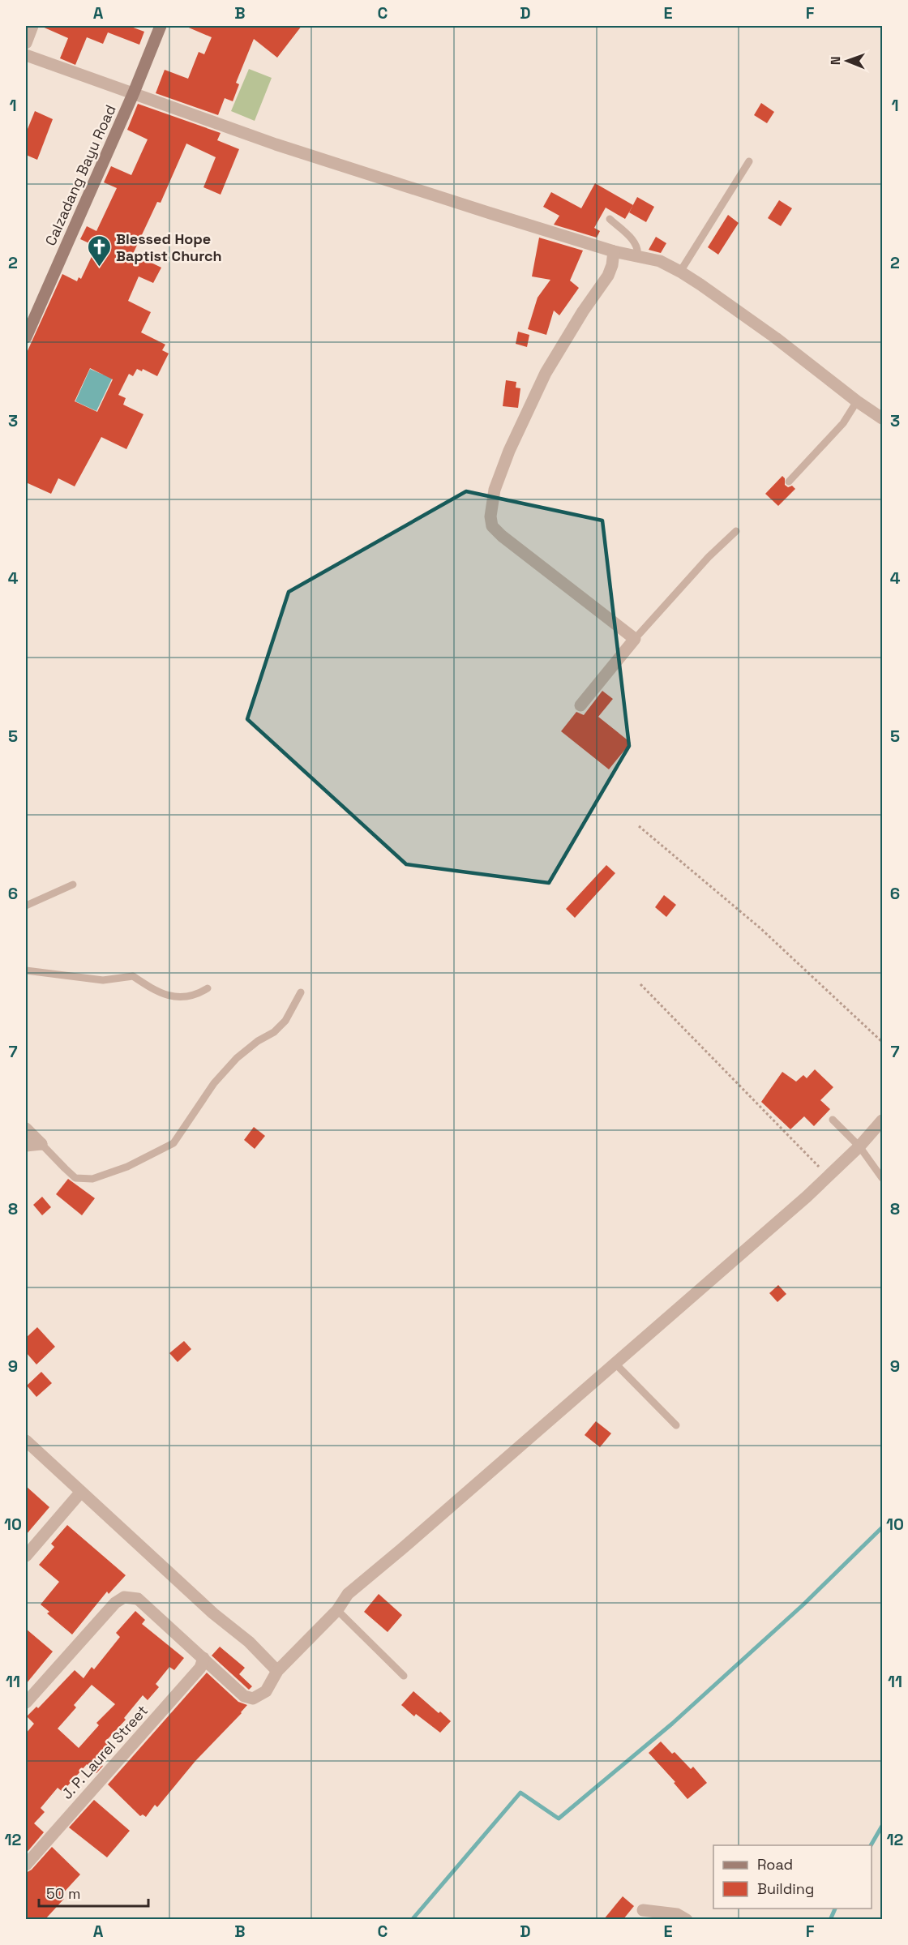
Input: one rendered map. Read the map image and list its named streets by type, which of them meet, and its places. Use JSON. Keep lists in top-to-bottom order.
{
  "streets": {
    "street": ["Calzadang Bayu Road", "J. P. Laurel Street"]
  },
  "places": {
    "church": ["Blessed Hope Baptist Church"]
  },
  "legend": ["Road", "Building"],
  "scale_bar": "50 m",
  "north": "left",
  "grid": {
    "columns": [
      "A",
      "B",
      "C",
      "D",
      "E",
      "F"
    ],
    "rows": [
      "1",
      "2",
      "3",
      "4",
      "5",
      "6",
      "7",
      "8",
      "9",
      "10",
      "11",
      "12"
    ]
  }
}
